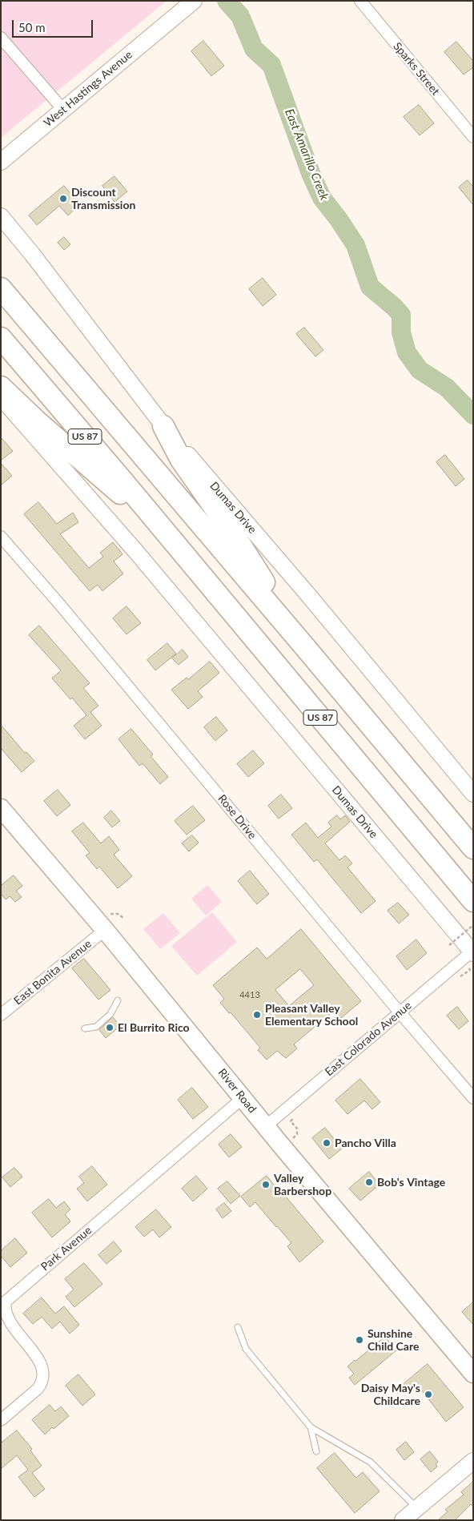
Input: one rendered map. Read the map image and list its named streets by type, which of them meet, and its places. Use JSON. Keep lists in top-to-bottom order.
{
  "streets": {
    "highway": ["US 87"],
    "main road": ["West Hastings Avenue", "Dumas Drive", "River Road"],
    "street": [
      "Sparks Street",
      "Rose Drive",
      "East Bonita Avenue",
      "East Colorado Avenue",
      "Park Avenue"
    ]
  },
  "crossings": [
    ["Dumas Drive", "East Colorado Avenue"],
    ["Rose Drive", "East Colorado Avenue"],
    ["East Bonita Avenue", "River Road"],
    ["East Colorado Avenue", "River Road"],
    ["River Road", "Park Avenue"]
  ],
  "water": ["East Amarillo Creek"],
  "places": [
    "Discount Transmission",
    "Pleasant Valley Elementary School",
    "El Burrito Rico",
    "Pancho Villa",
    "Bob's Vintage",
    "Valley Barbershop",
    "Sunshine Child Care",
    "Daisy May's Childcare"
  ],
  "house_numbers": ["4413"],
  "scale_bar": "50 m"
}
